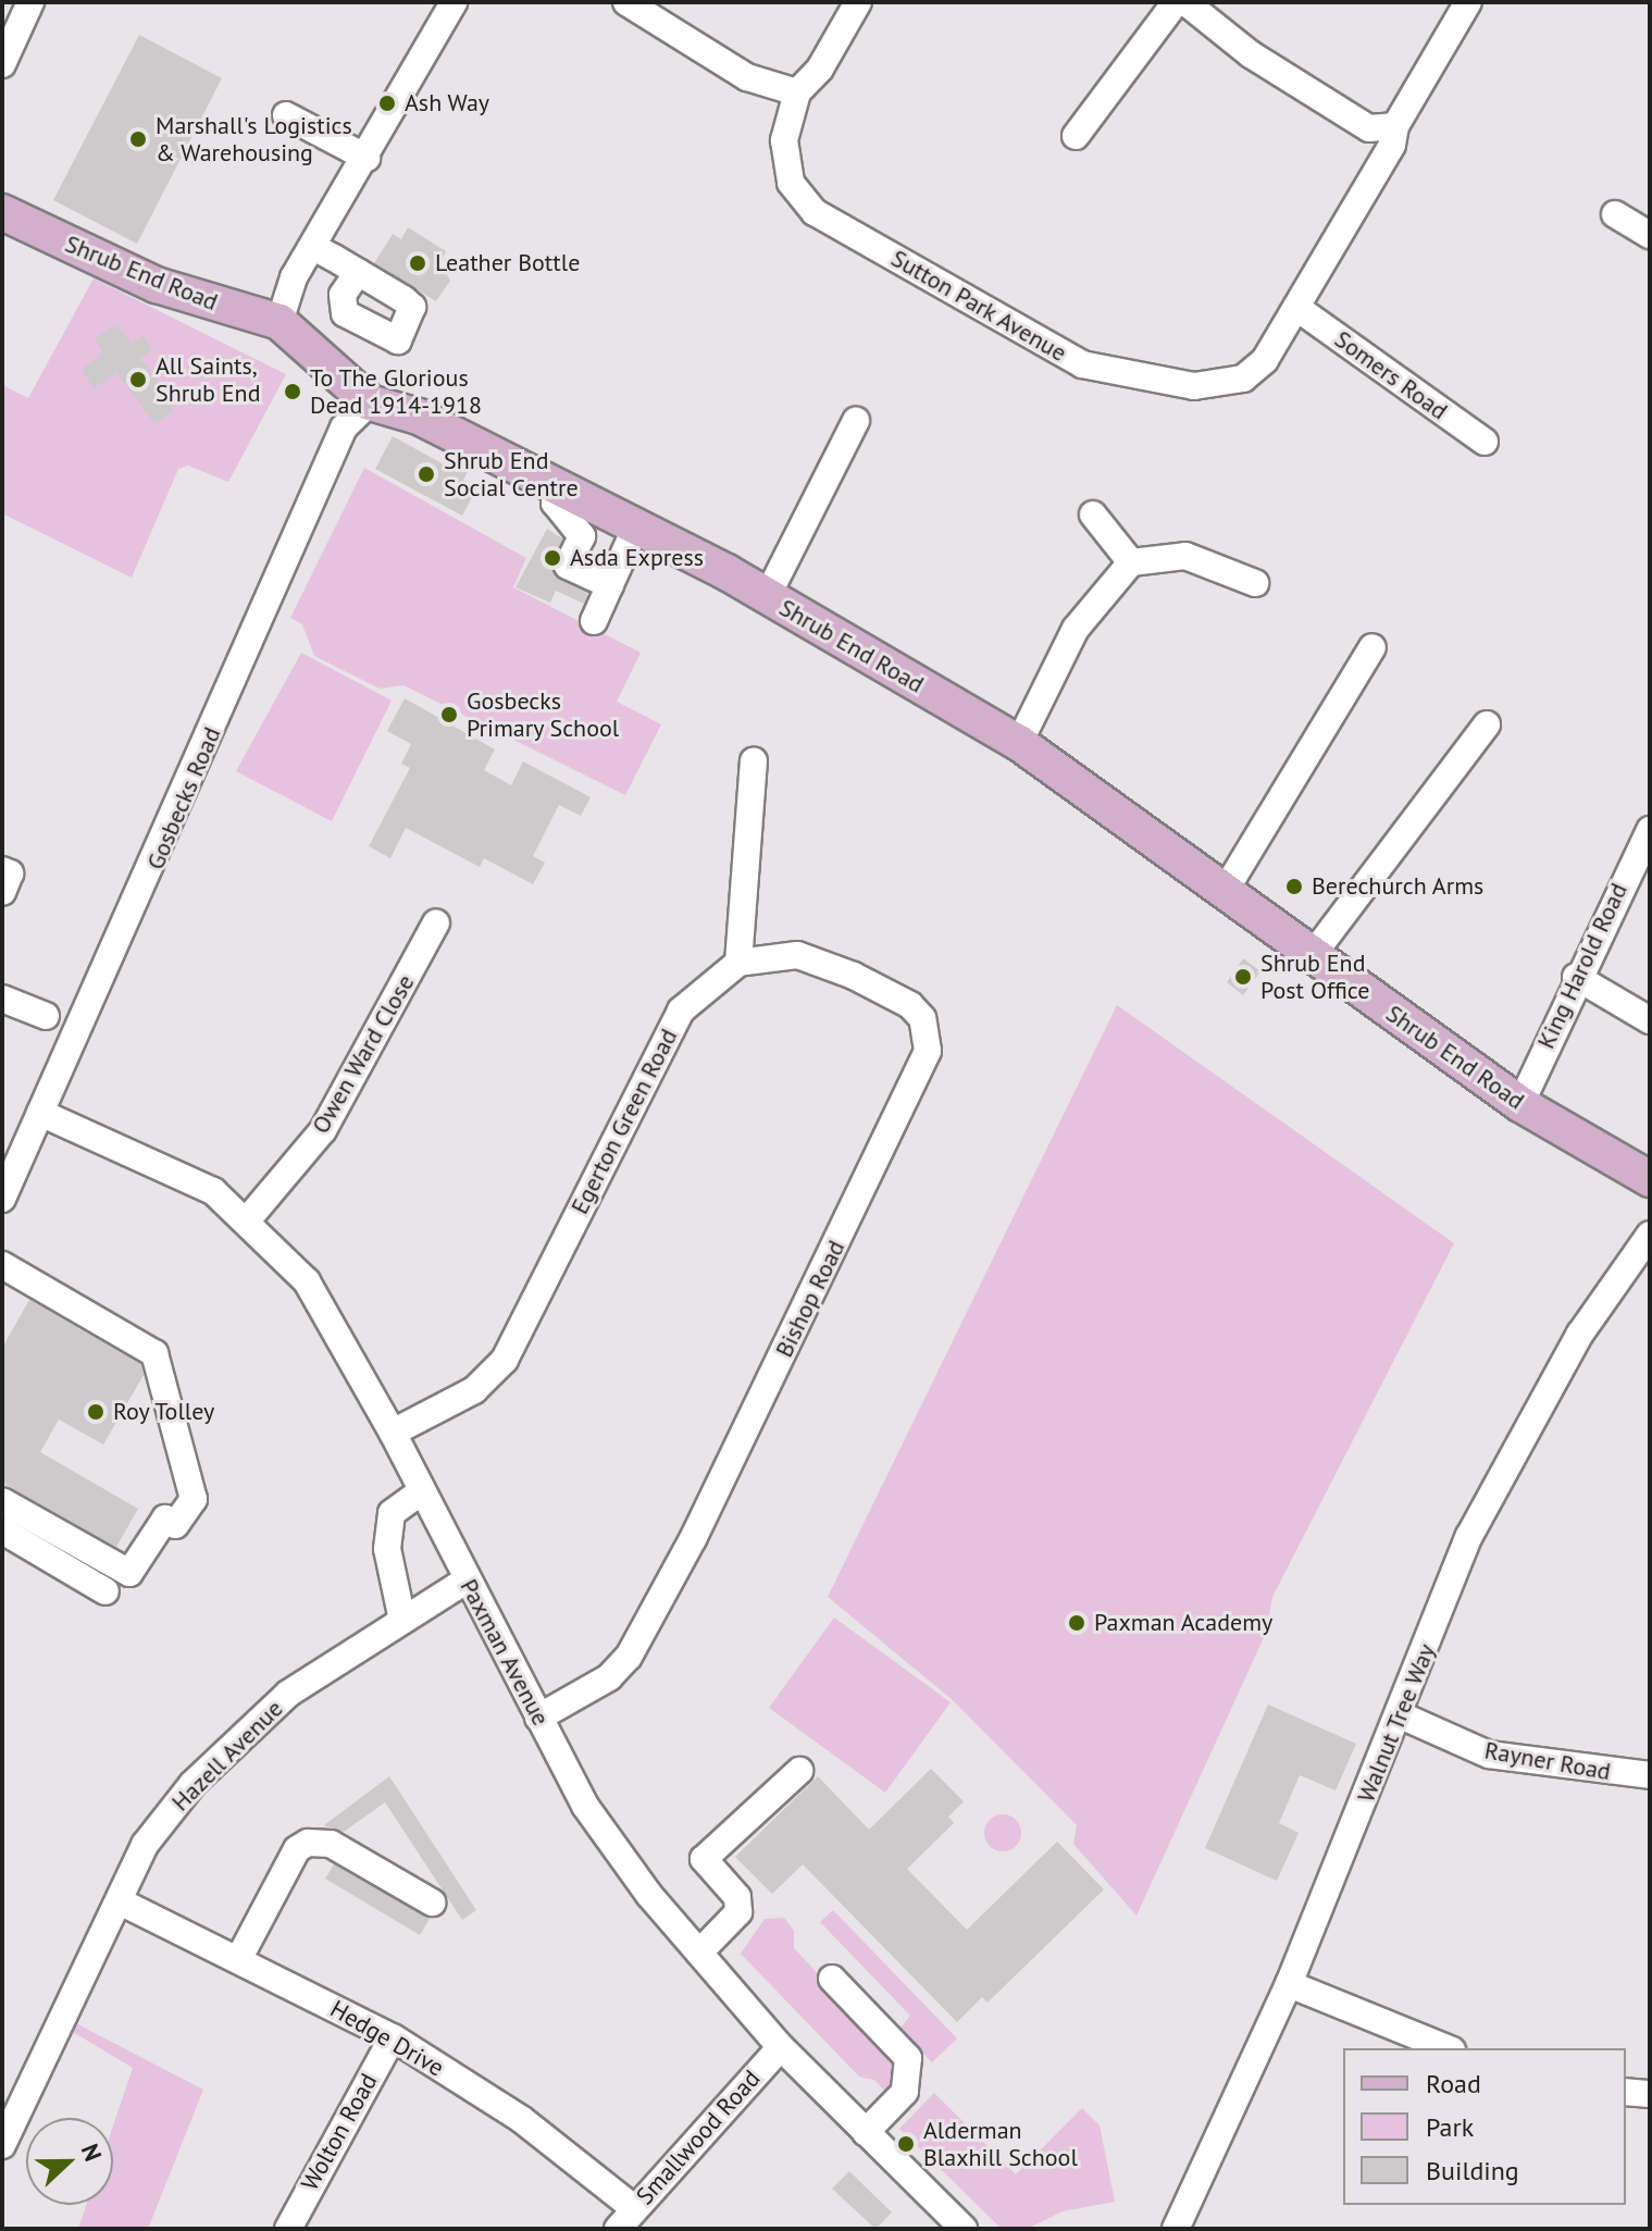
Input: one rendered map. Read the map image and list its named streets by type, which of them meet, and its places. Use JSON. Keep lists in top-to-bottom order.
{
  "streets": {
    "main road": ["Shrub End Road"],
    "street": [
      "Sutton Park Avenue",
      "Somers Road",
      "Gosbecks Road",
      "King Harold Road",
      "Owen Ward Close",
      "Egerton Green Road",
      "Bishop Road",
      "Paxman Avenue",
      "Walnut Tree Way",
      "Hazell Avenue",
      "Rayner Road",
      "Hedge Drive",
      "Wolton Road",
      "Smallwood Road"
    ]
  },
  "crossings": [
    ["Shrub End Road", "Gosbecks Road"],
    ["Shrub End Road", "King Harold Road"],
    ["Sutton Park Avenue", "Somers Road"],
    ["Gosbecks Road", "Paxman Avenue"],
    ["Owen Ward Close", "Paxman Avenue"],
    ["Egerton Green Road", "Bishop Road"],
    ["Egerton Green Road", "Paxman Avenue"],
    ["Bishop Road", "Paxman Avenue"],
    ["Paxman Avenue", "Hazell Avenue"],
    ["Paxman Avenue", "Smallwood Road"],
    ["Walnut Tree Way", "Rayner Road"],
    ["Hazell Avenue", "Hedge Drive"],
    ["Hedge Drive", "Wolton Road"],
    ["Hedge Drive", "Smallwood Road"]
  ],
  "places": [
    "Ash Way",
    "Marshall's Logistics & Warehousing",
    "Leather Bottle",
    "All Saints, Shrub End",
    "To The Glorious Dead 1914-1918",
    "Shrub End Social Centre",
    "Asda Express",
    "Gosbecks Primary School",
    "Berechurch Arms",
    "Shrub End Post Office",
    "Roy Tolley",
    "Paxman Academy",
    "Alderman Blaxhill School"
  ],
  "legend": ["Road", "Park", "Building"],
  "north": "right"
}
